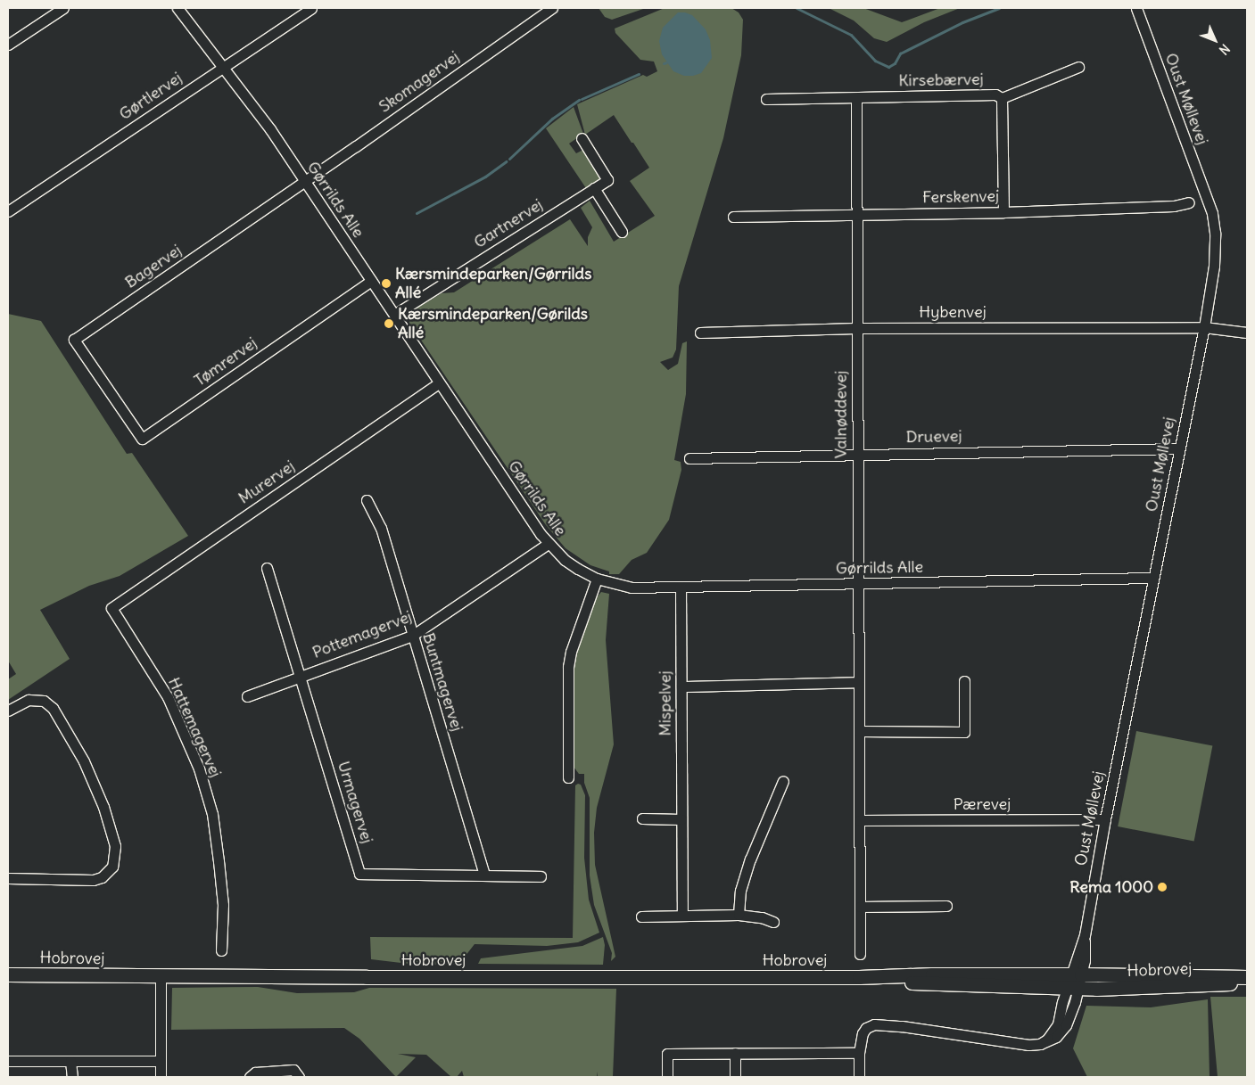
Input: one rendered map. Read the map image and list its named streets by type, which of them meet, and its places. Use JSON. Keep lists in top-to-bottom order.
{
  "streets": {
    "main road": ["Hobrovej"],
    "street": [
      "Kirsebærvej",
      "Skomagervej",
      "Gørtlervej",
      "Oust Møllevej",
      "Ferskenvej",
      "Gørrilds Alle",
      "Gartnervej",
      "Bagervej",
      "Hybenvej",
      "Tømrervej",
      "Valnøddevej",
      "Druevej",
      "Murervej",
      "Pottemagervej",
      "Buntmagervej",
      "Mispelvej",
      "Hattemagervej",
      "Urmagervej",
      "Pærevej"
    ]
  },
  "crossings": [
    ["Kirsebærvej", "Ferskenvej"],
    ["Kirsebærvej", "Valnøddevej"],
    ["Skomagervej", "Gørrilds Alle"],
    ["Skomagervej", "Bagervej"],
    ["Gørtlervej", "Gørrilds Alle"],
    ["Oust Møllevej", "Gørrilds Alle"],
    ["Oust Møllevej", "Hybenvej"],
    ["Oust Møllevej", "Druevej"],
    ["Oust Møllevej", "Pærevej"],
    ["Oust Møllevej", "Hobrovej"],
    ["Ferskenvej", "Valnøddevej"],
    ["Gørrilds Alle", "Gartnervej"],
    ["Gørrilds Alle", "Bagervej"],
    ["Gørrilds Alle", "Tømrervej"],
    ["Gørrilds Alle", "Valnøddevej"],
    ["Gørrilds Alle", "Murervej"],
    ["Gørrilds Alle", "Pottemagervej"],
    ["Gørrilds Alle", "Mispelvej"],
    ["Bagervej", "Tømrervej"],
    ["Hybenvej", "Valnøddevej"],
    ["Valnøddevej", "Druevej"],
    ["Valnøddevej", "Pærevej"],
    ["Murervej", "Hattemagervej"],
    ["Pottemagervej", "Buntmagervej"],
    ["Pottemagervej", "Urmagervej"],
    ["Buntmagervej", "Urmagervej"]
  ],
  "places": ["Kærsmindeparken/Gørrilds Allé", "Kærsmindeparken/Gørilds Allé", "Rema 1000"],
  "north": "bottom right"
}
